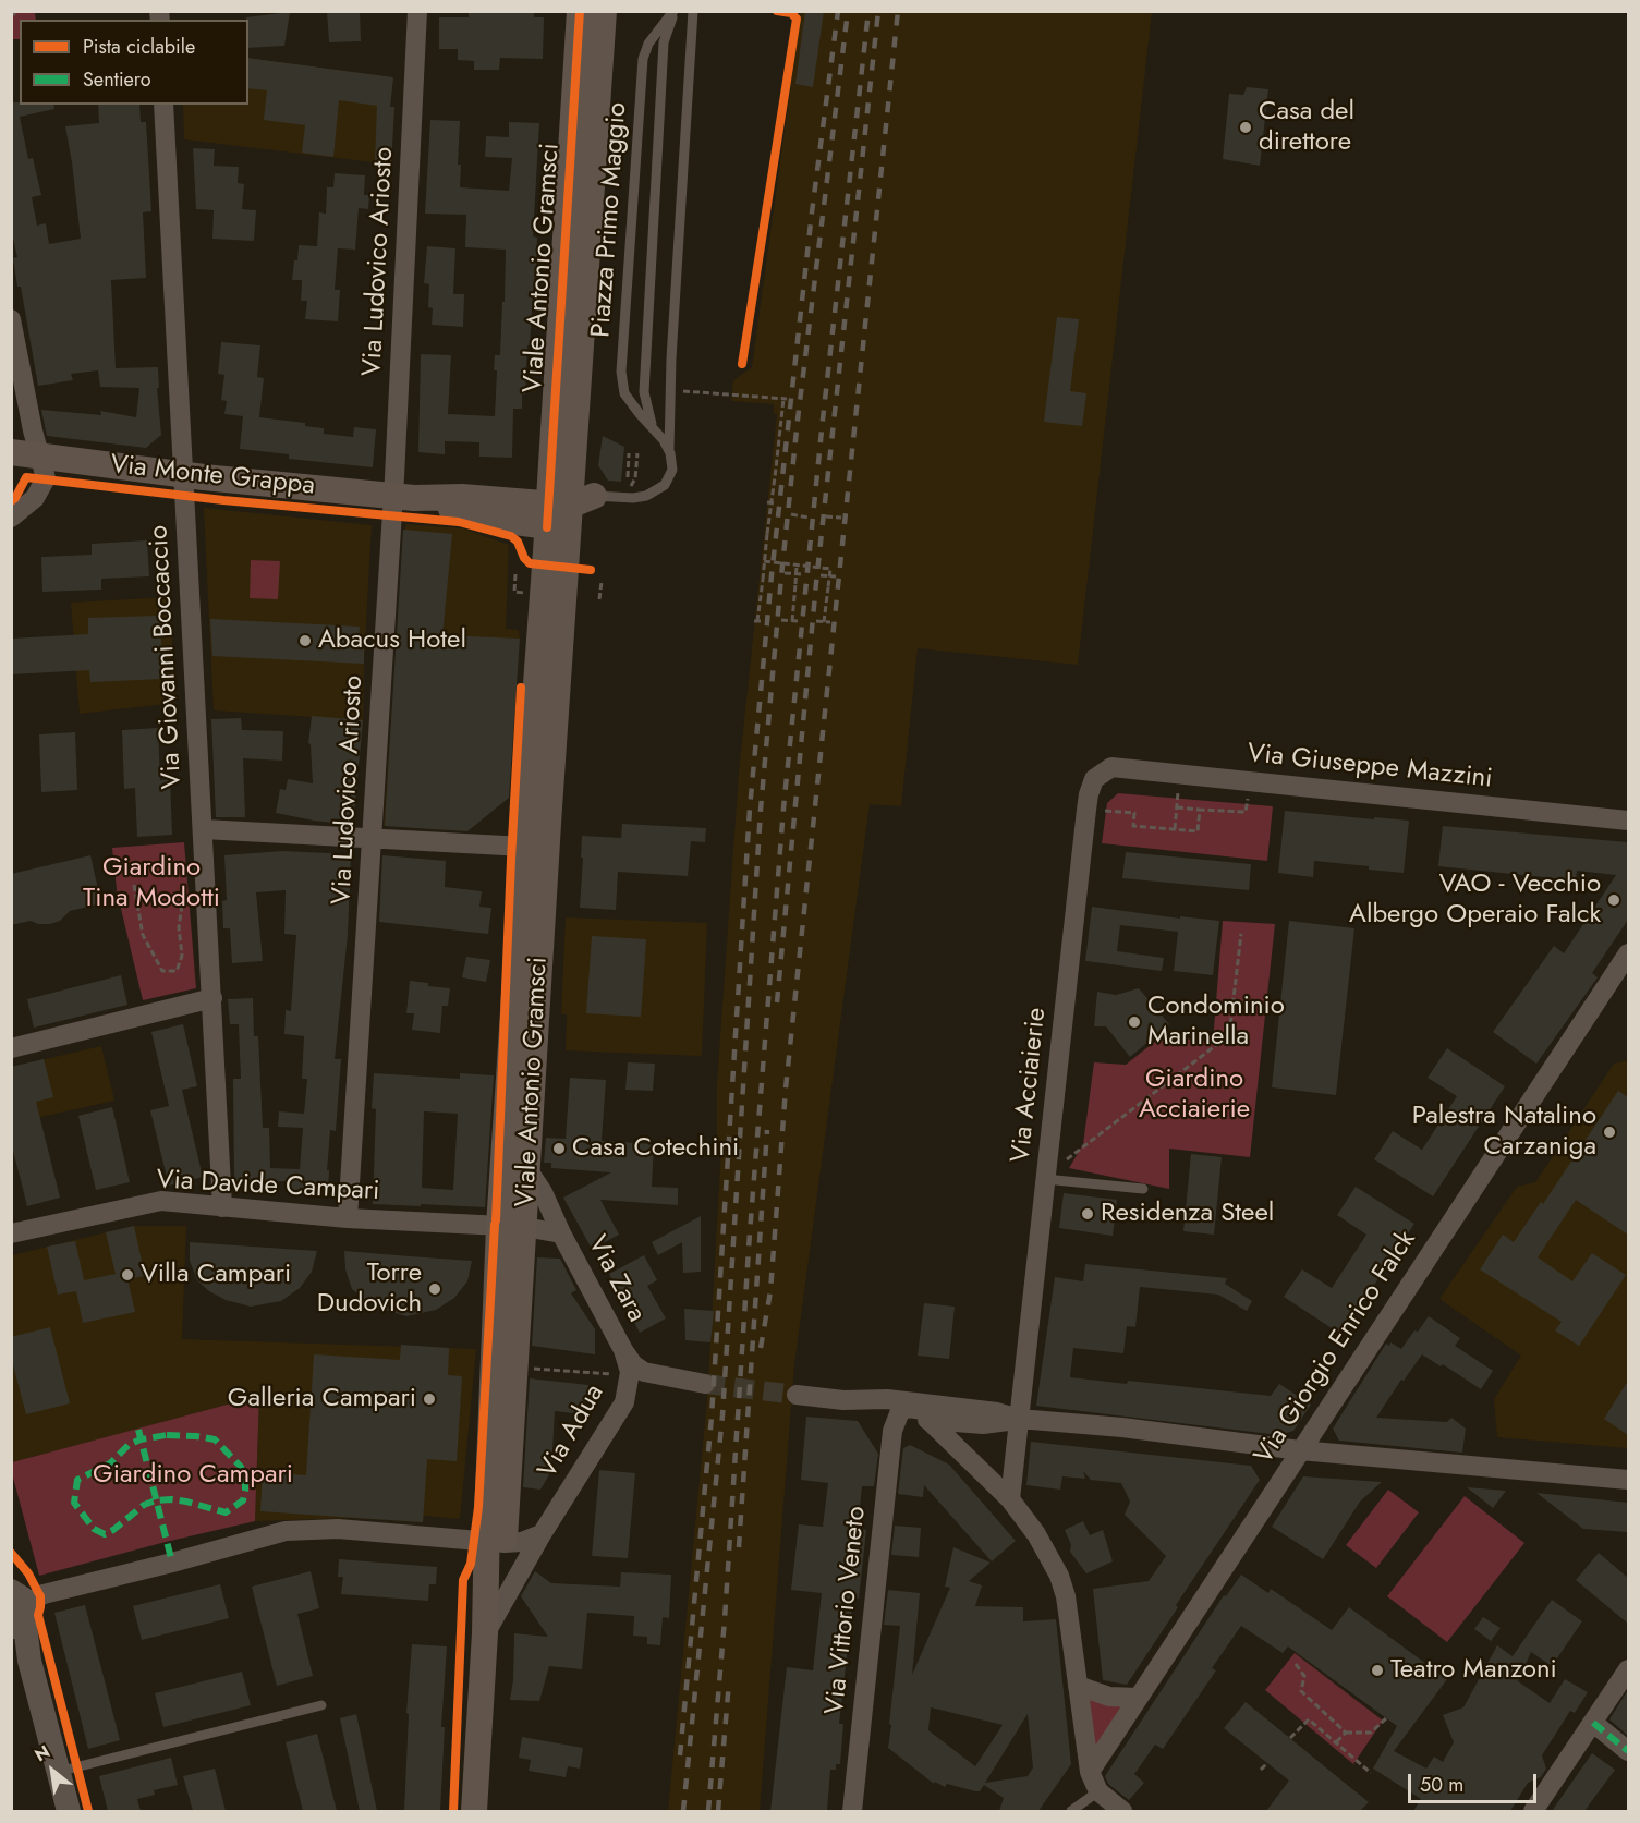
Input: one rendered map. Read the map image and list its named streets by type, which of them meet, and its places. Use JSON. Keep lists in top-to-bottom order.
{
  "streets": {
    "main road": ["Viale Antonio Gramsci", "Via Monte Grappa"],
    "street": [
      "Via Ludovico Ariosto",
      "Via Giovanni Boccaccio",
      "Via Giuseppe Mazzini",
      "Via Acciaierie",
      "Via Davide Campari",
      "Via Zara",
      "Via Giorgio Enrico Falck",
      "Via Adua",
      "Via Vittorio Veneto"
    ],
    "lane": ["Piazza Primo Maggio"]
  },
  "crossings": [
    ["Via Ludovico Ariosto", "Via Monte Grappa"],
    ["Via Ludovico Ariosto", "Via Davide Campari"],
    ["Viale Antonio Gramsci", "Via Monte Grappa"],
    ["Viale Antonio Gramsci", "Via Davide Campari"],
    ["Viale Antonio Gramsci", "Via Zara"],
    ["Viale Antonio Gramsci", "Via Adua"],
    ["Via Monte Grappa", "Via Giovanni Boccaccio"],
    ["Via Giovanni Boccaccio", "Via Davide Campari"],
    ["Via Giuseppe Mazzini", "Via Acciaierie"],
    ["Via Davide Campari", "Via Zara"],
    ["Via Zara", "Via Adua"]
  ],
  "parks": ["Giardino Tina Modotti", "Giardino Acciaierie", "Giardino Campari"],
  "places": [
    "Casa del direttore",
    "Abacus Hotel",
    "VAO - Vecchio Albergo Operaio Falck",
    "Condominio Marinella",
    "Palestra Natalino Carzaniga",
    "Casa Cotechini",
    "Residenza Steel",
    "Villa Campari",
    "Torre Dudovich",
    "Galleria Campari",
    "Teatro Manzoni"
  ],
  "legend": ["Pista ciclabile", "Sentiero"],
  "scale_bar": "50 m",
  "north": "top left"
}
